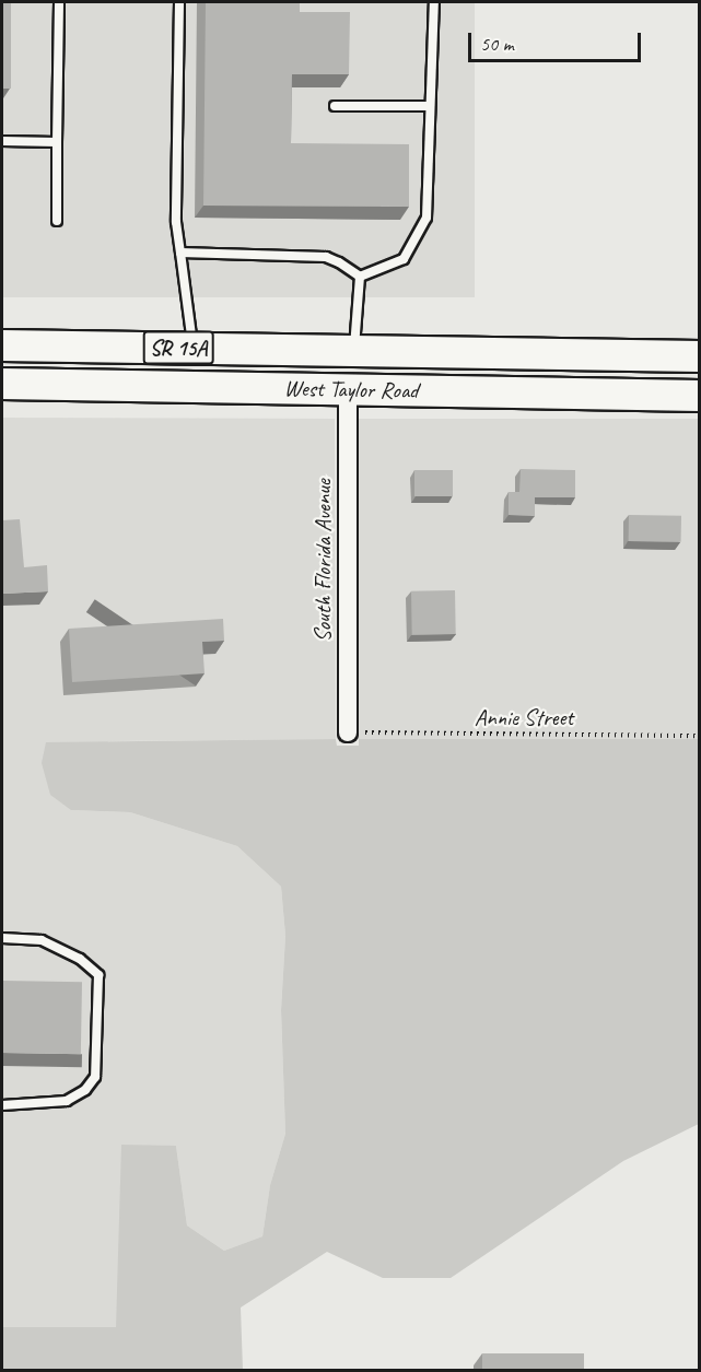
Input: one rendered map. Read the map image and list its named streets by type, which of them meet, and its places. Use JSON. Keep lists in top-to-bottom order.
{
  "streets": {
    "highway": ["SR 15A", "West Taylor Road"],
    "street": ["South Florida Avenue"],
    "path": ["Annie Street"]
  },
  "crossings": [
    ["West Taylor Road", "South Florida Avenue"],
    ["South Florida Avenue", "Annie Street"]
  ],
  "scale_bar": "50 m"
}
